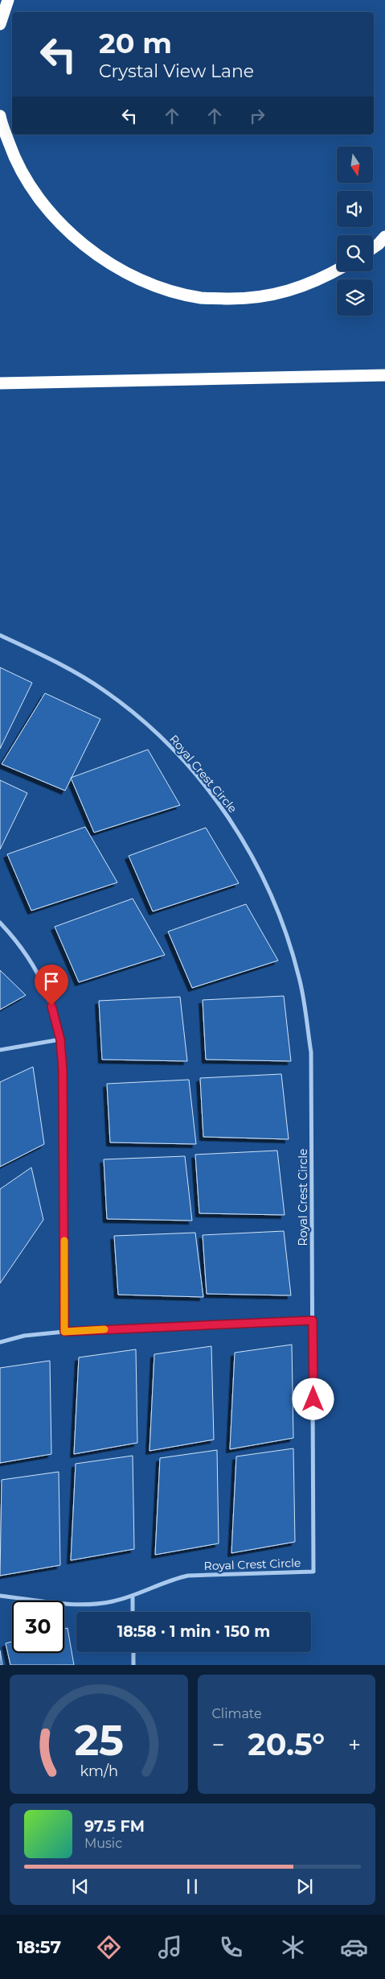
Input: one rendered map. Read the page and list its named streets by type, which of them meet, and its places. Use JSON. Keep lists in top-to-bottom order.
{
  "streets": {
    "street": ["Royal Crest Circle"]
  },
  "north": "bottom",
  "page": {
    "turn": ["20 m", "Crystal View Lane"],
    "limit": "30",
    "trip": "18:58 · 1 min · 150 m",
    "tile": "Climate",
    "heat": ["−", "20.5°", "+"],
    "song": ["97.5 FM", "Music"],
    "tabs": "18:57",
    "gauge": ["25", "km/h"]
  }
}
